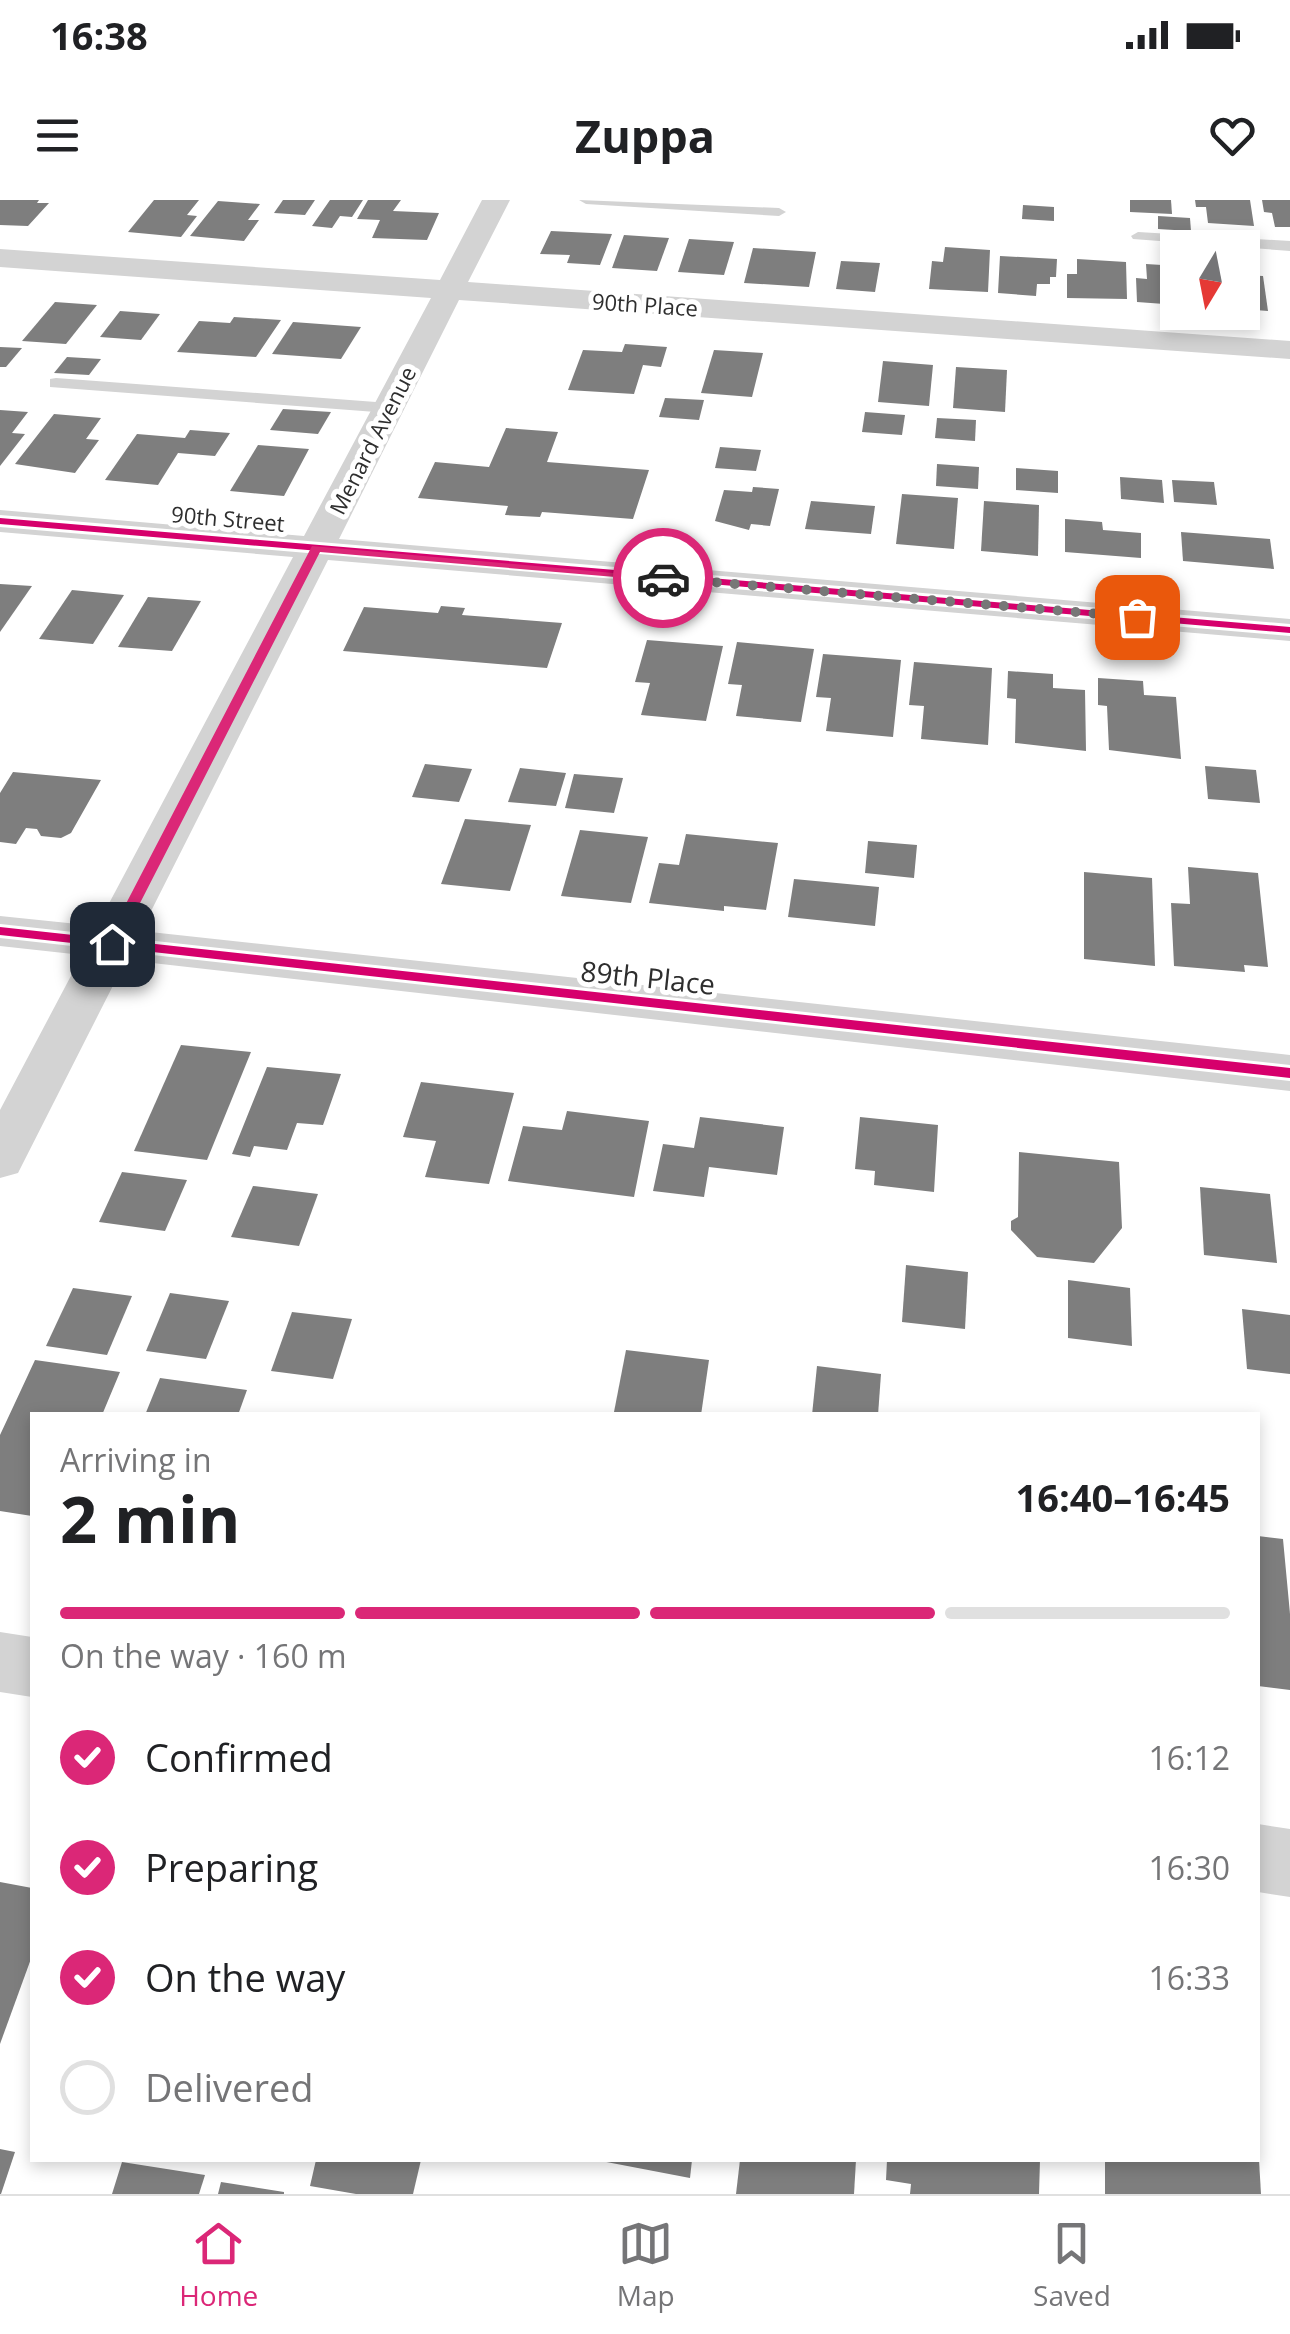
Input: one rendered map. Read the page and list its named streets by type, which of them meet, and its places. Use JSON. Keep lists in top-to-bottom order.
{
  "streets": {
    "street": [
      "90th Place",
      "Menard Avenue",
      "90th Street",
      "89th Place"
    ]
  },
  "crossings": [
    ["90th Place", "Menard Avenue"],
    ["Menard Avenue", "90th Street"],
    ["Menard Avenue", "89th Place"]
  ],
  "north": "bottom",
  "page": {
    "status": "16:38",
    "header": "Zuppa",
    "heading": ["2 min", "Arriving in", "16:40–16:45"],
    "bar": "On the way · 160 m",
    "list": [
      ["Confirmed", "16:12"],
      ["Preparing", "16:30"],
      ["On the way", "16:33"],
      "Delivered"
    ],
    "tabs": ["Home", "Map", "Saved"]
  }
}
